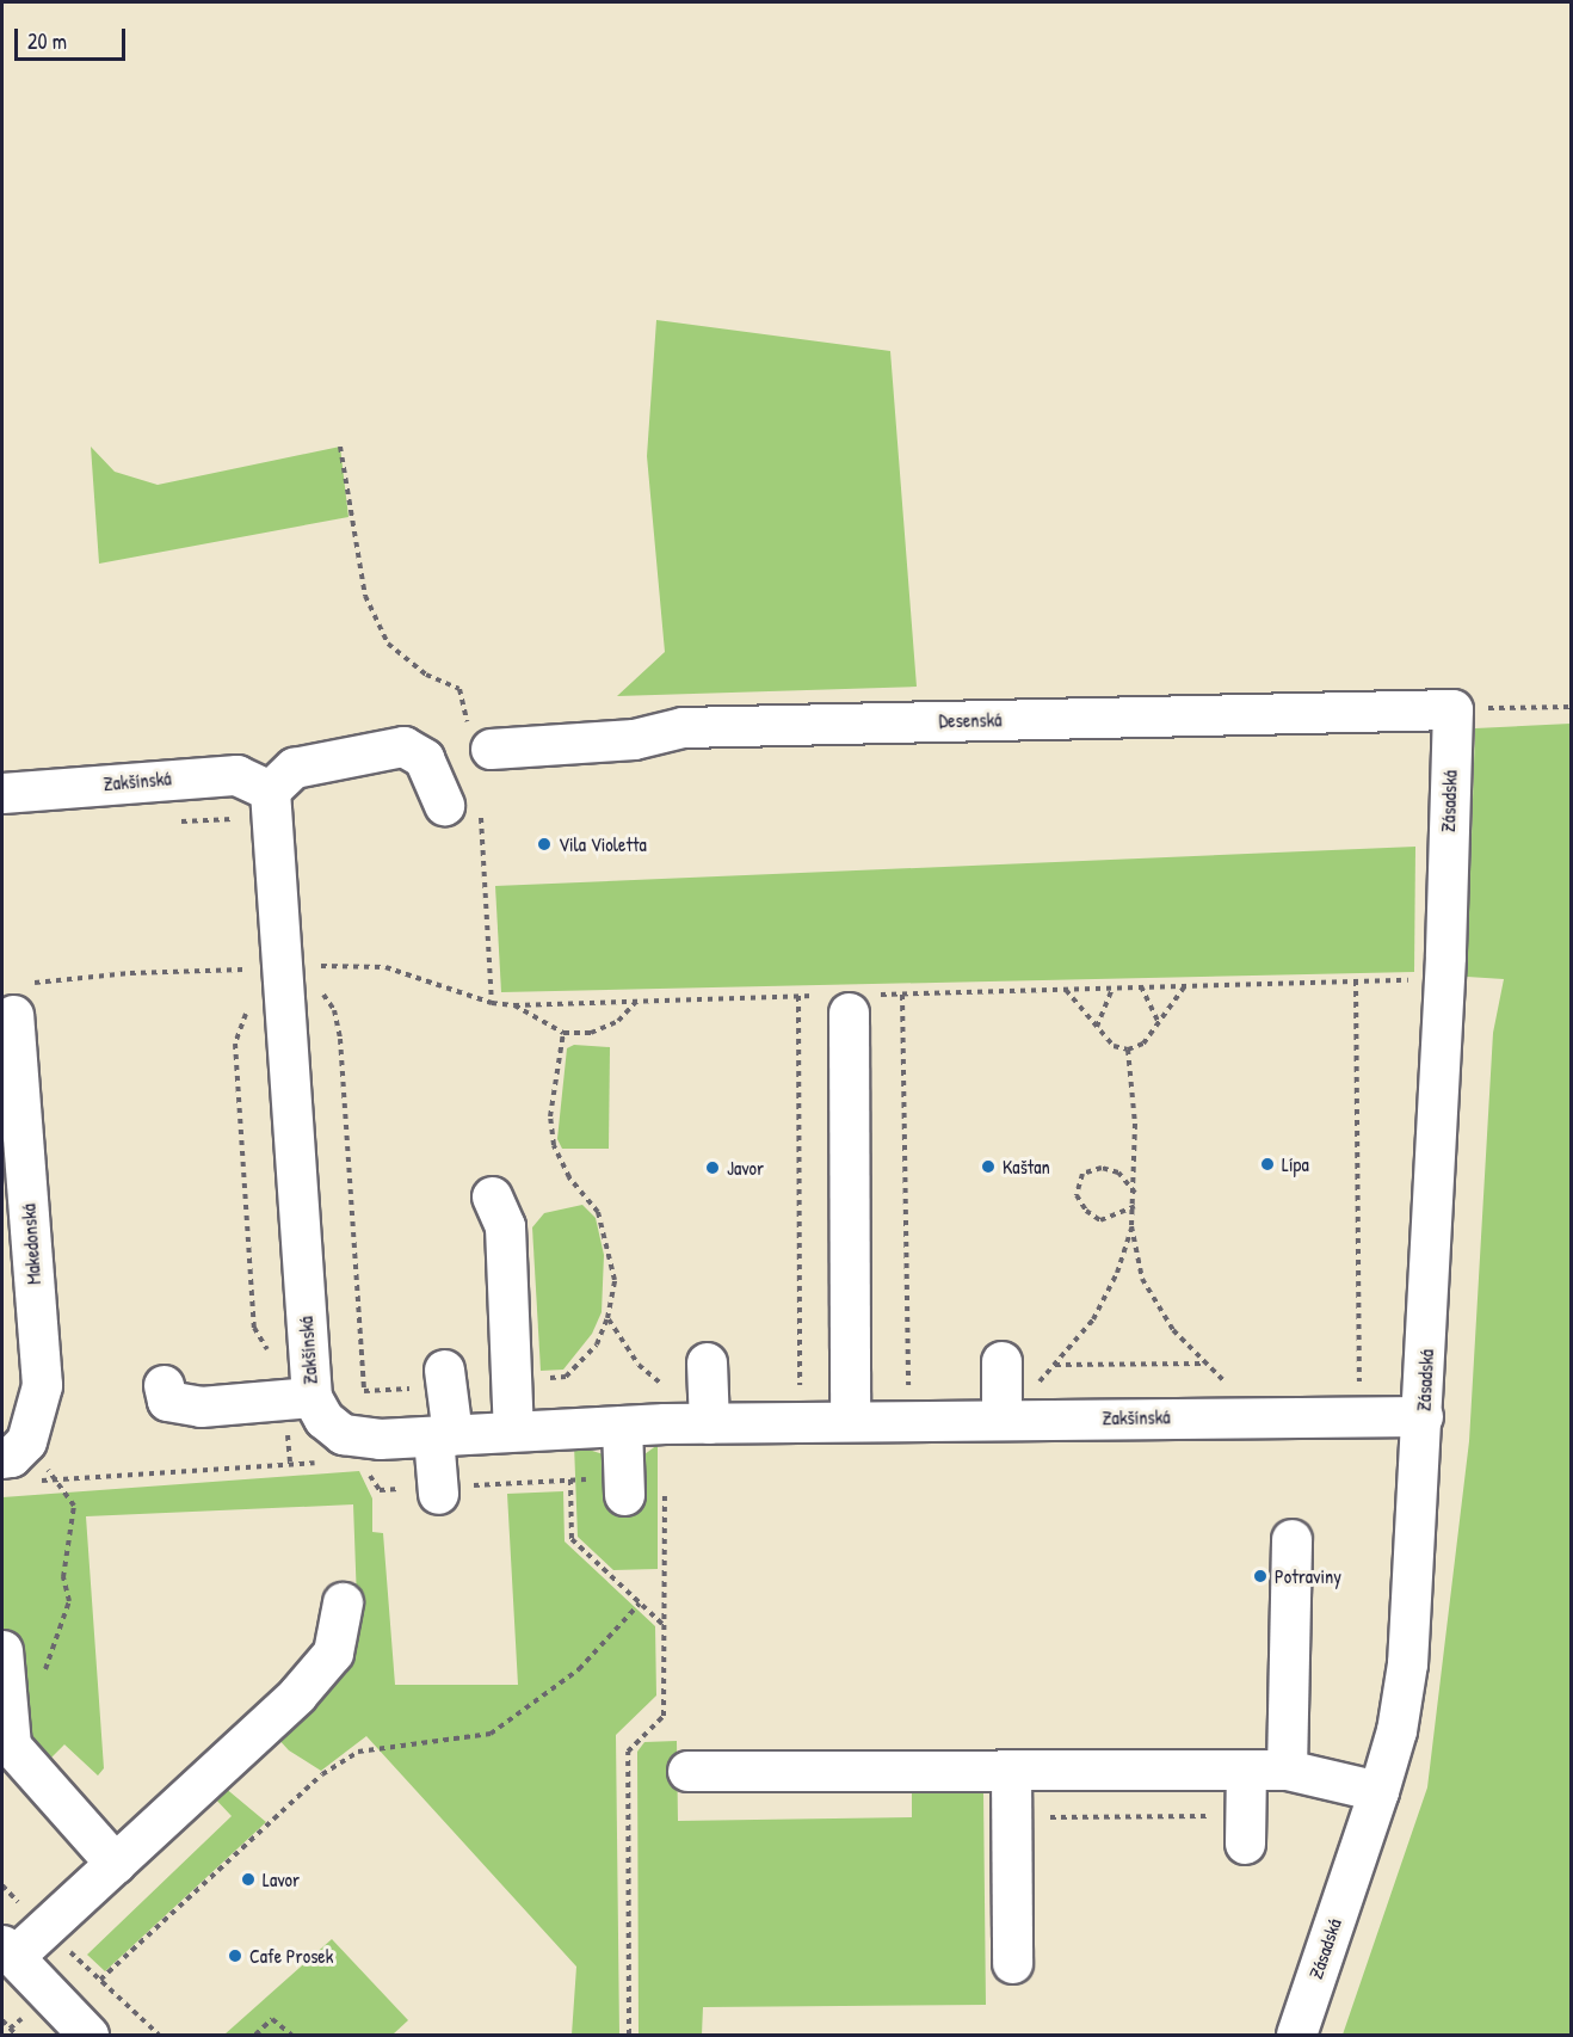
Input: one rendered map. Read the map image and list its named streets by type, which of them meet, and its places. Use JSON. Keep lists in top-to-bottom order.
{
  "streets": {
    "street": [
      "Desenská",
      "Zakšínská",
      "Zásadská",
      "Makedonská"
    ]
  },
  "crossings": [
    ["Desenská", "Zásadská"],
    ["Zakšínská", "Zásadská"]
  ],
  "places": [
    "Vila Violetta",
    "Lípa",
    "Kaštan",
    "Javor",
    "Potraviny",
    "Lavor",
    "Cafe Prosek"
  ],
  "scale_bar": "20 m"
}
